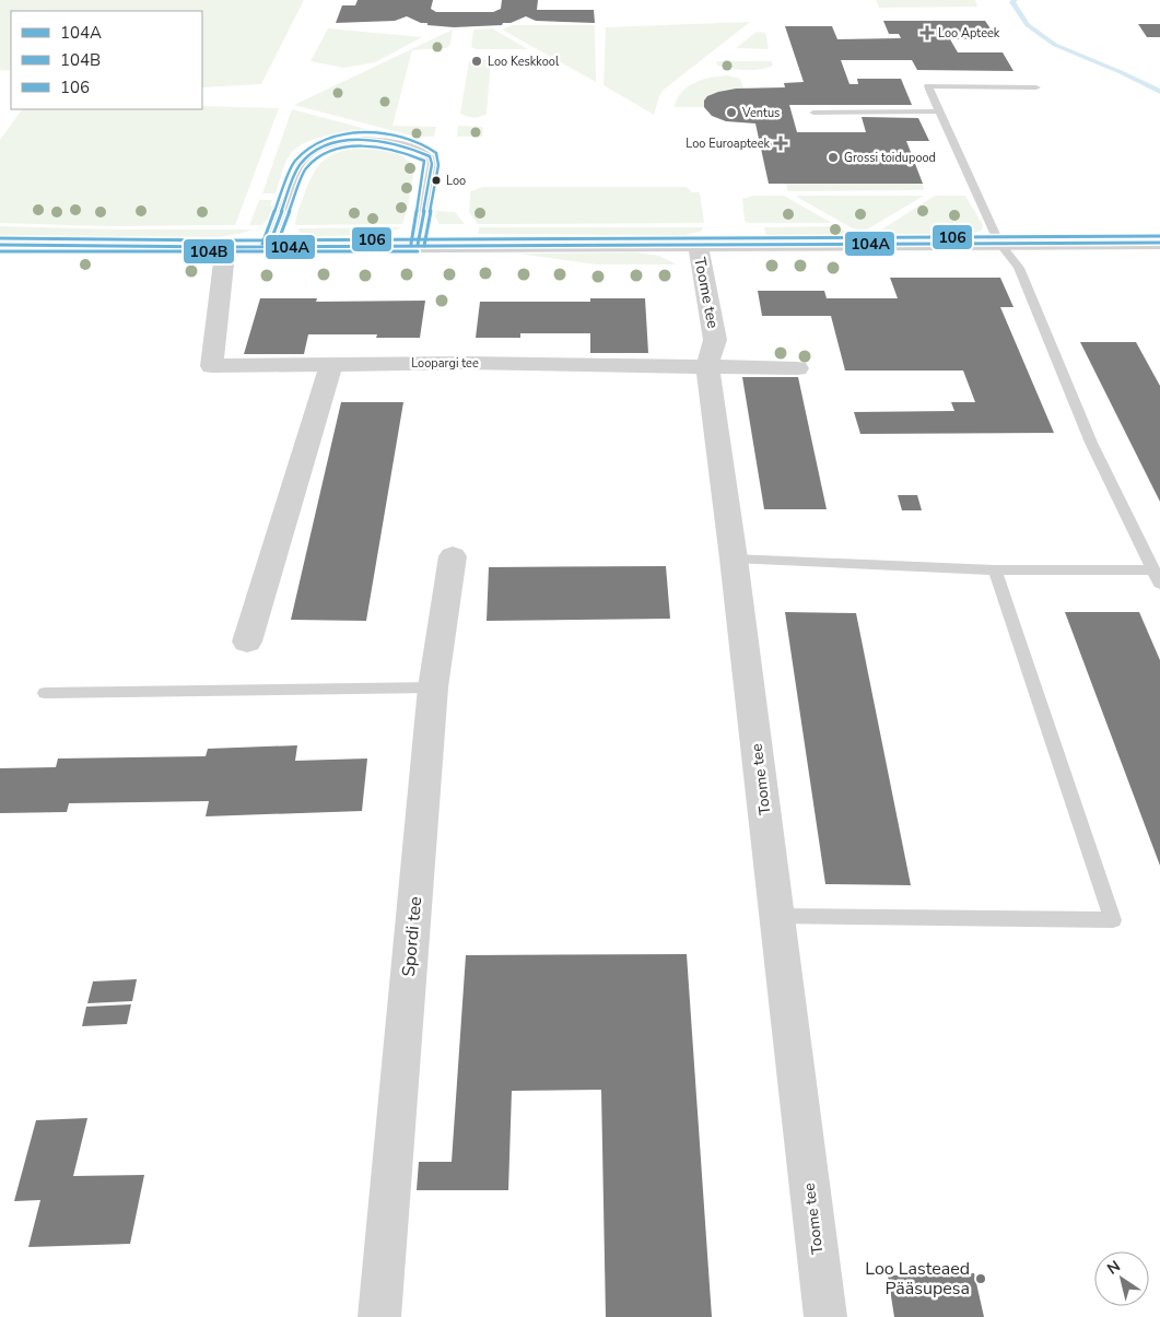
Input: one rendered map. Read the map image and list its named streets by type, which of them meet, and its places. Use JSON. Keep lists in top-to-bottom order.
{
  "streets": {
    "street": ["Toome tee", "Loopargi tee", "Spordi tee"]
  },
  "crossings": [
    ["Toome tee", "Loopargi tee"]
  ],
  "places": {
    "health": ["Loo Apteek", "Loo Euroapteek"],
    "other": [
      "Loo Keskkool",
      "Ventus",
      "Grossi toidupood",
      "Loo",
      "Loo Lasteaed Pääsupesa"
    ]
  },
  "lines": ["transit line 106", "transit line 104A", "transit line 104B"],
  "legend": ["104A", "104B", "106"],
  "north": "top left"
}
